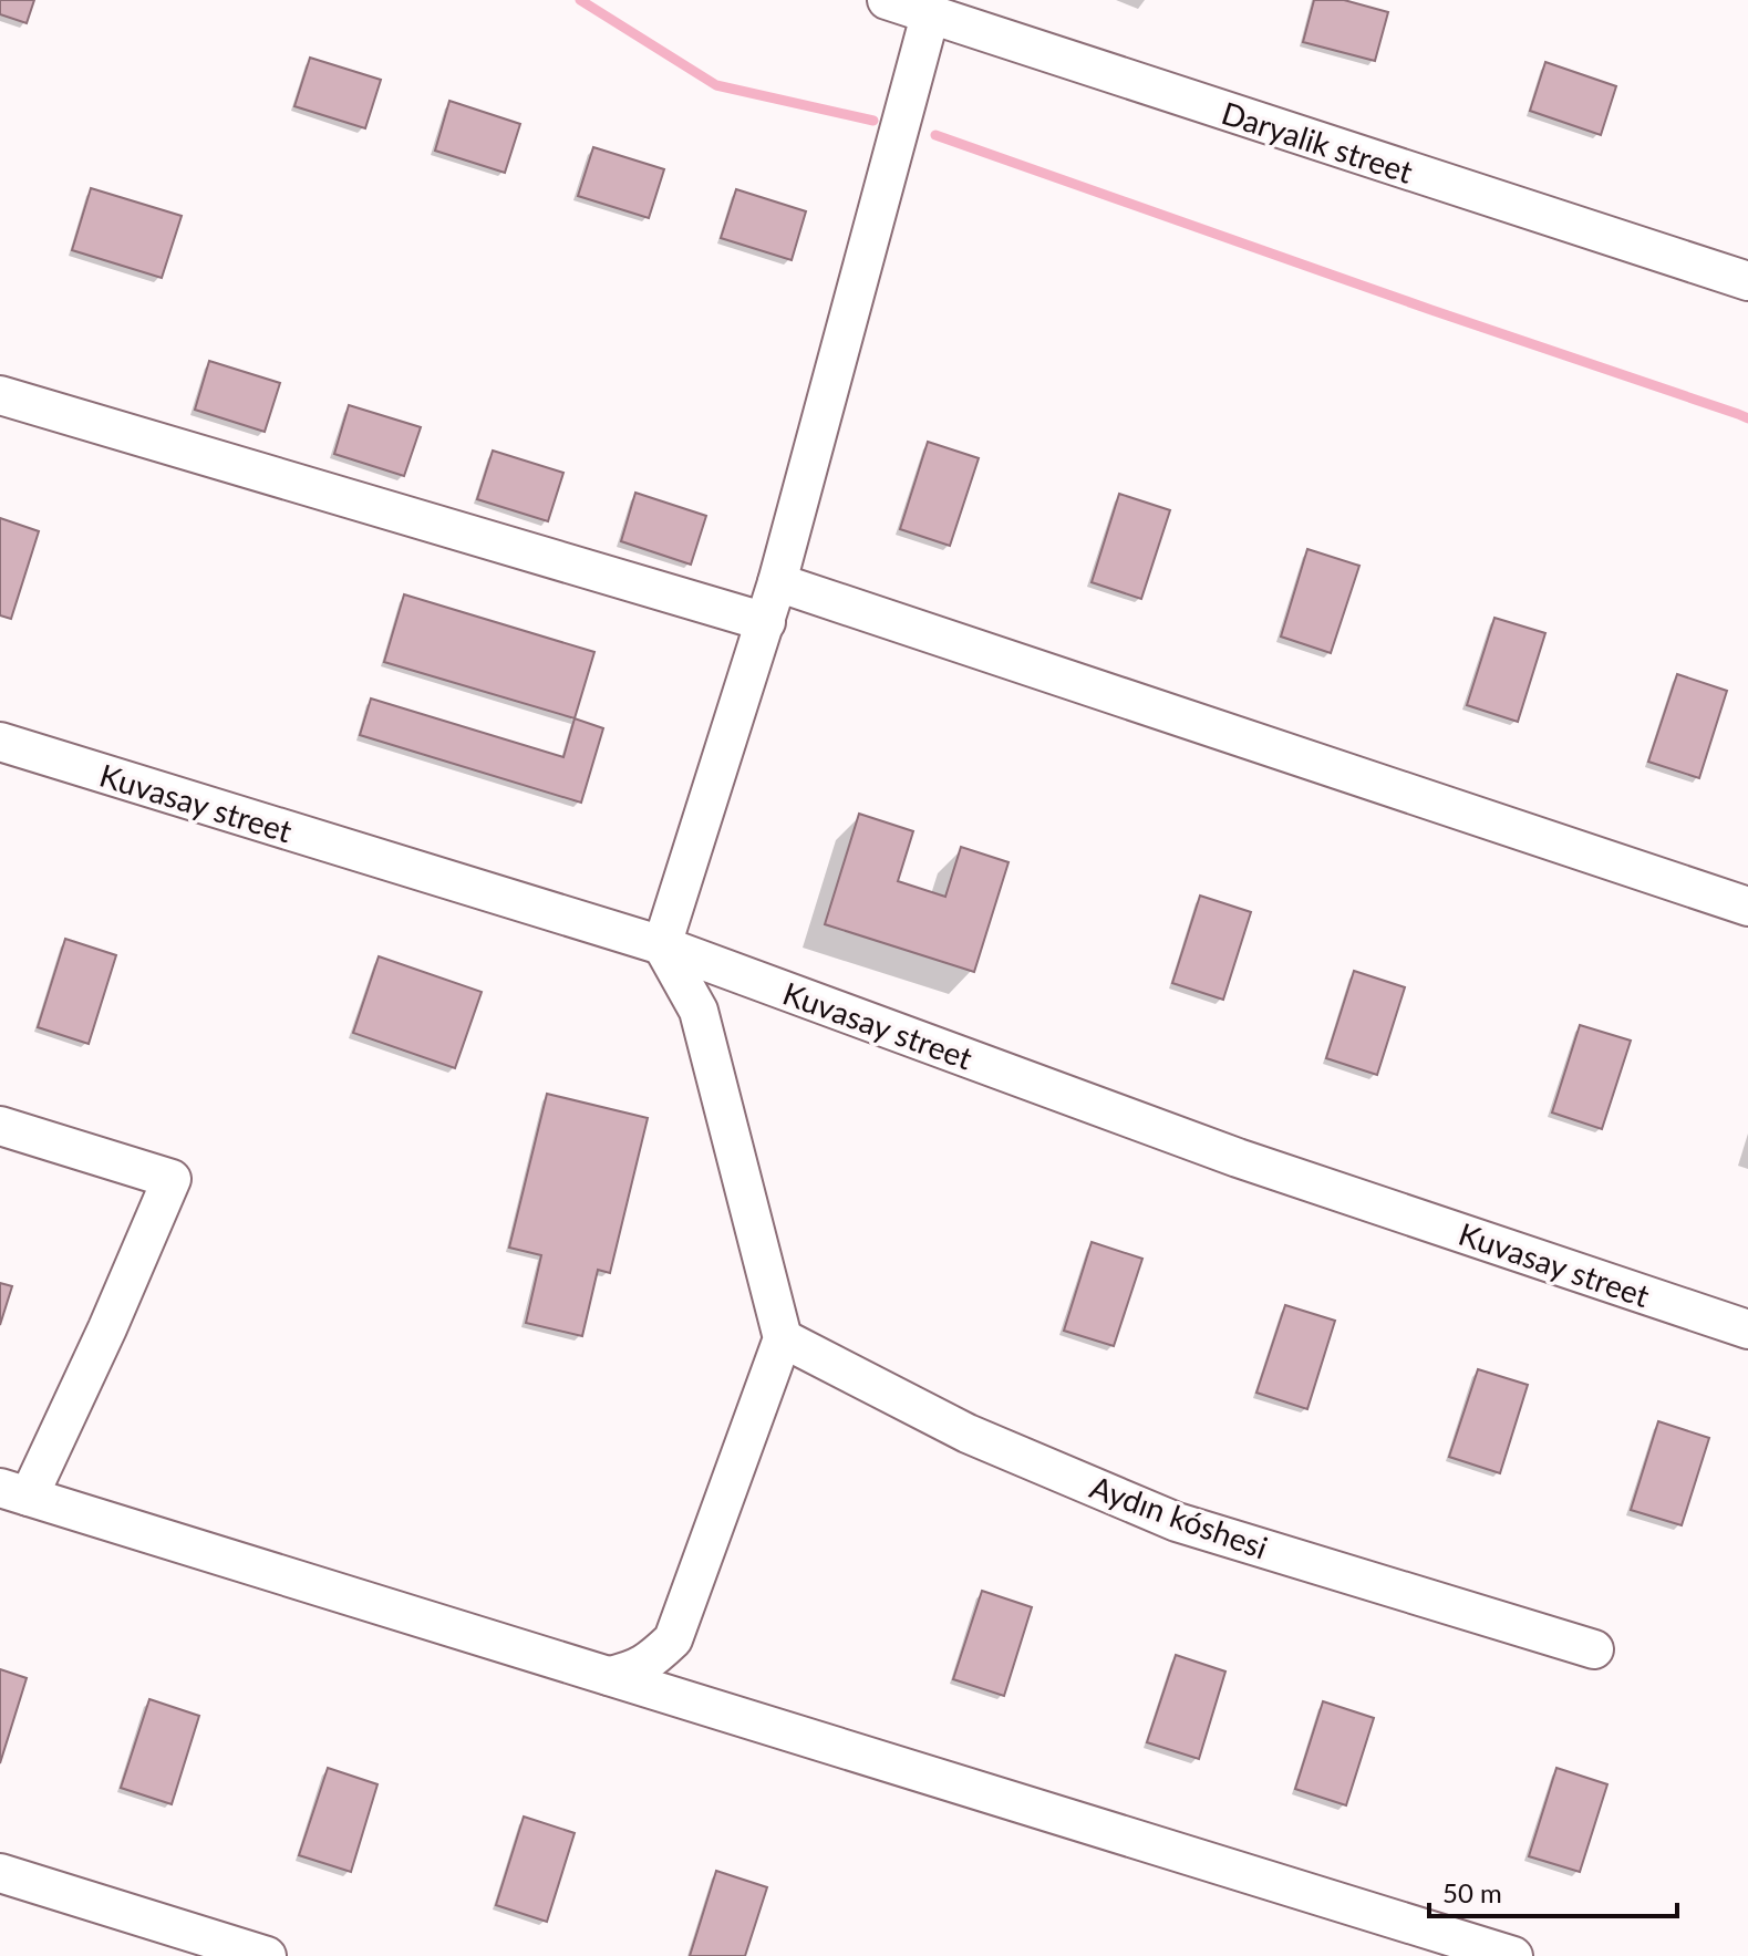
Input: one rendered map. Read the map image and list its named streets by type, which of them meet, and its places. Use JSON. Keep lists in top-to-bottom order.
{
  "streets": {
    "street": ["Daryalik street", "Kuvasay street", "Aydın kóshesi"]
  },
  "scale_bar": "50 m"
}
